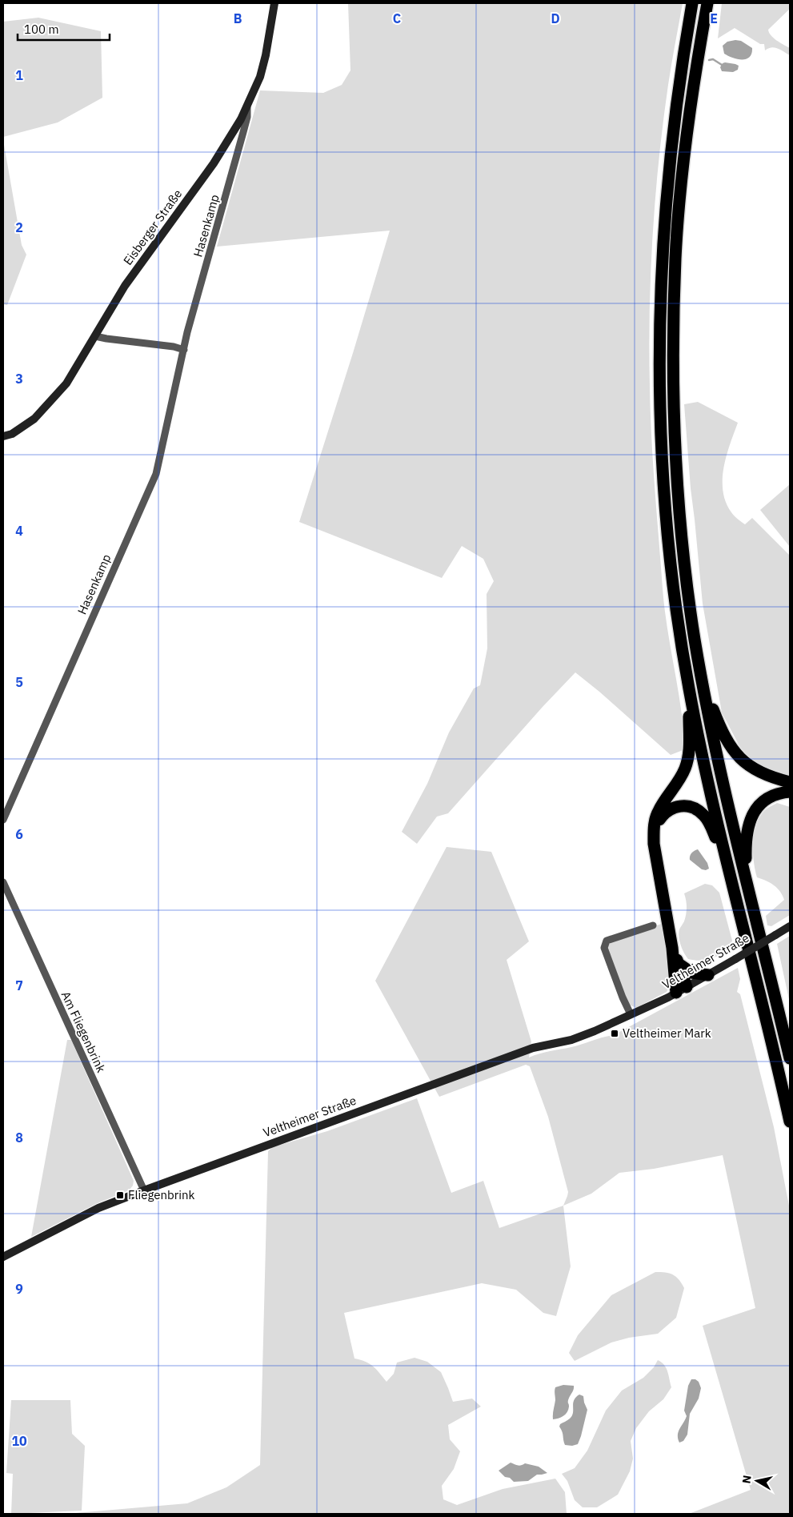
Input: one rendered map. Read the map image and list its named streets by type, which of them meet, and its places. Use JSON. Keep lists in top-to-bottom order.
{
  "streets": {
    "main road": ["Eisberger Straße", "Veltheimer Straße"],
    "street": ["Hasenkamp", "Am Fliegenbrink"]
  },
  "crossings": [
    ["Hasenkamp", "Eisberger Straße"],
    ["Veltheimer Straße", "Am Fliegenbrink"]
  ],
  "places": {
    "transit": ["Veltheimer Mark", "Fliegenbrink"]
  },
  "scale_bar": "100 m",
  "north": "left",
  "grid": {
    "columns": [
      "B",
      "C",
      "D",
      "E"
    ],
    "rows": [
      "1",
      "2",
      "3",
      "4",
      "5",
      "6",
      "7",
      "8",
      "9",
      "10"
    ]
  }
}
